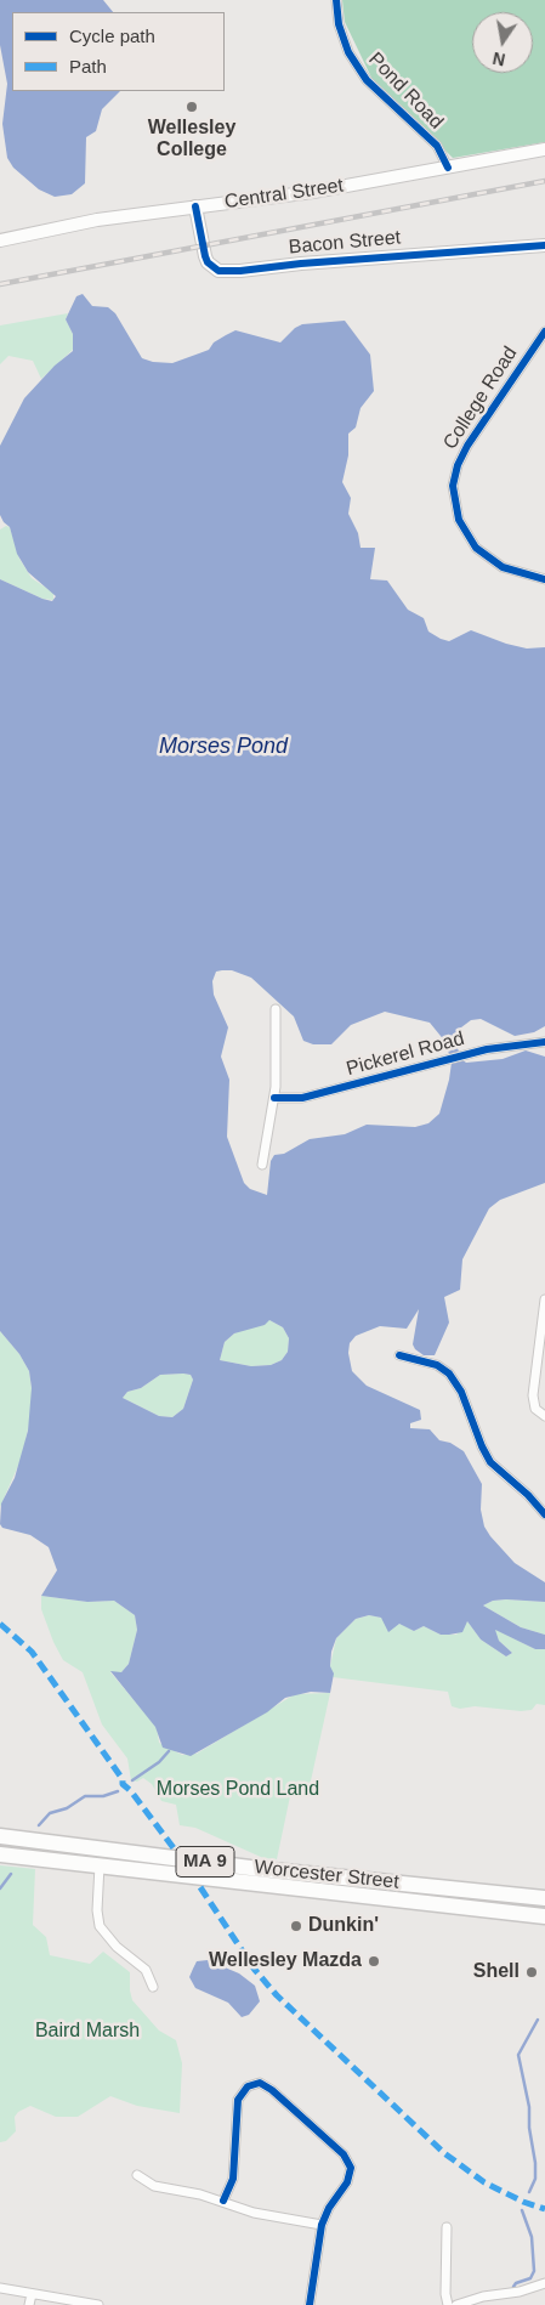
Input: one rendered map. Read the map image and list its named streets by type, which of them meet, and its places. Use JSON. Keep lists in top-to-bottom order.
{
  "streets": {
    "highway": ["MA 9", "Worcester Street"],
    "main road": ["Central Street", "Bacon Street"],
    "street": ["Pond Road", "College Road", "Pickerel Road"]
  },
  "crossings": [
    ["Pond Road", "Central Street"],
    ["Central Street", "Bacon Street"]
  ],
  "water": ["Morses Pond"],
  "parks": ["Morses Pond Land", "Baird Marsh"],
  "places": [
    "Wellesley College",
    "Dunkin'",
    "Wellesley Mazda",
    "Shell"
  ],
  "legend": ["Cycle path", "Path"],
  "north": "bottom"
}
